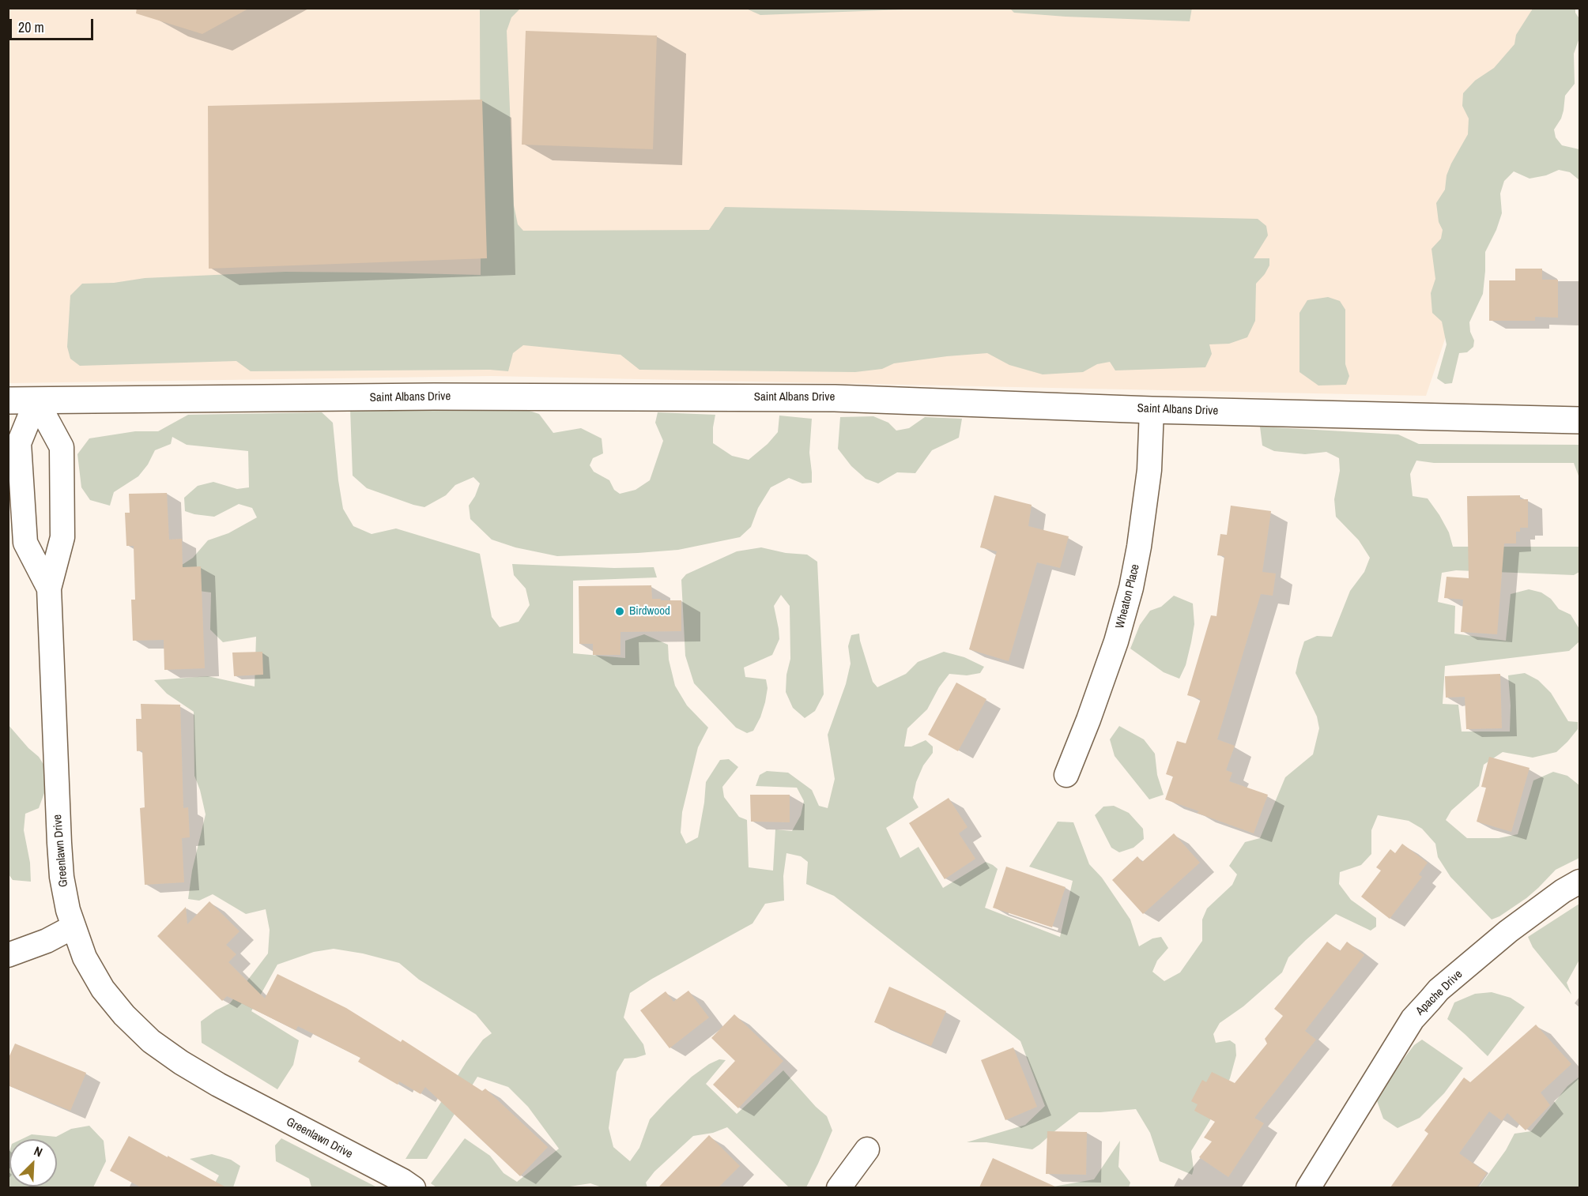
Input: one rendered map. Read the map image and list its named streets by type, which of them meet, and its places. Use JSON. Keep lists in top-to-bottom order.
{
  "streets": {
    "street": [
      "Saint Albans Drive",
      "Wheaton Place",
      "Greenlawn Drive",
      "Apache Drive"
    ]
  },
  "crossings": [
    ["Saint Albans Drive", "Wheaton Place"],
    ["Saint Albans Drive", "Greenlawn Drive"]
  ],
  "places": ["Birdwood"],
  "scale_bar": "20 m",
  "north": "top right"
}
